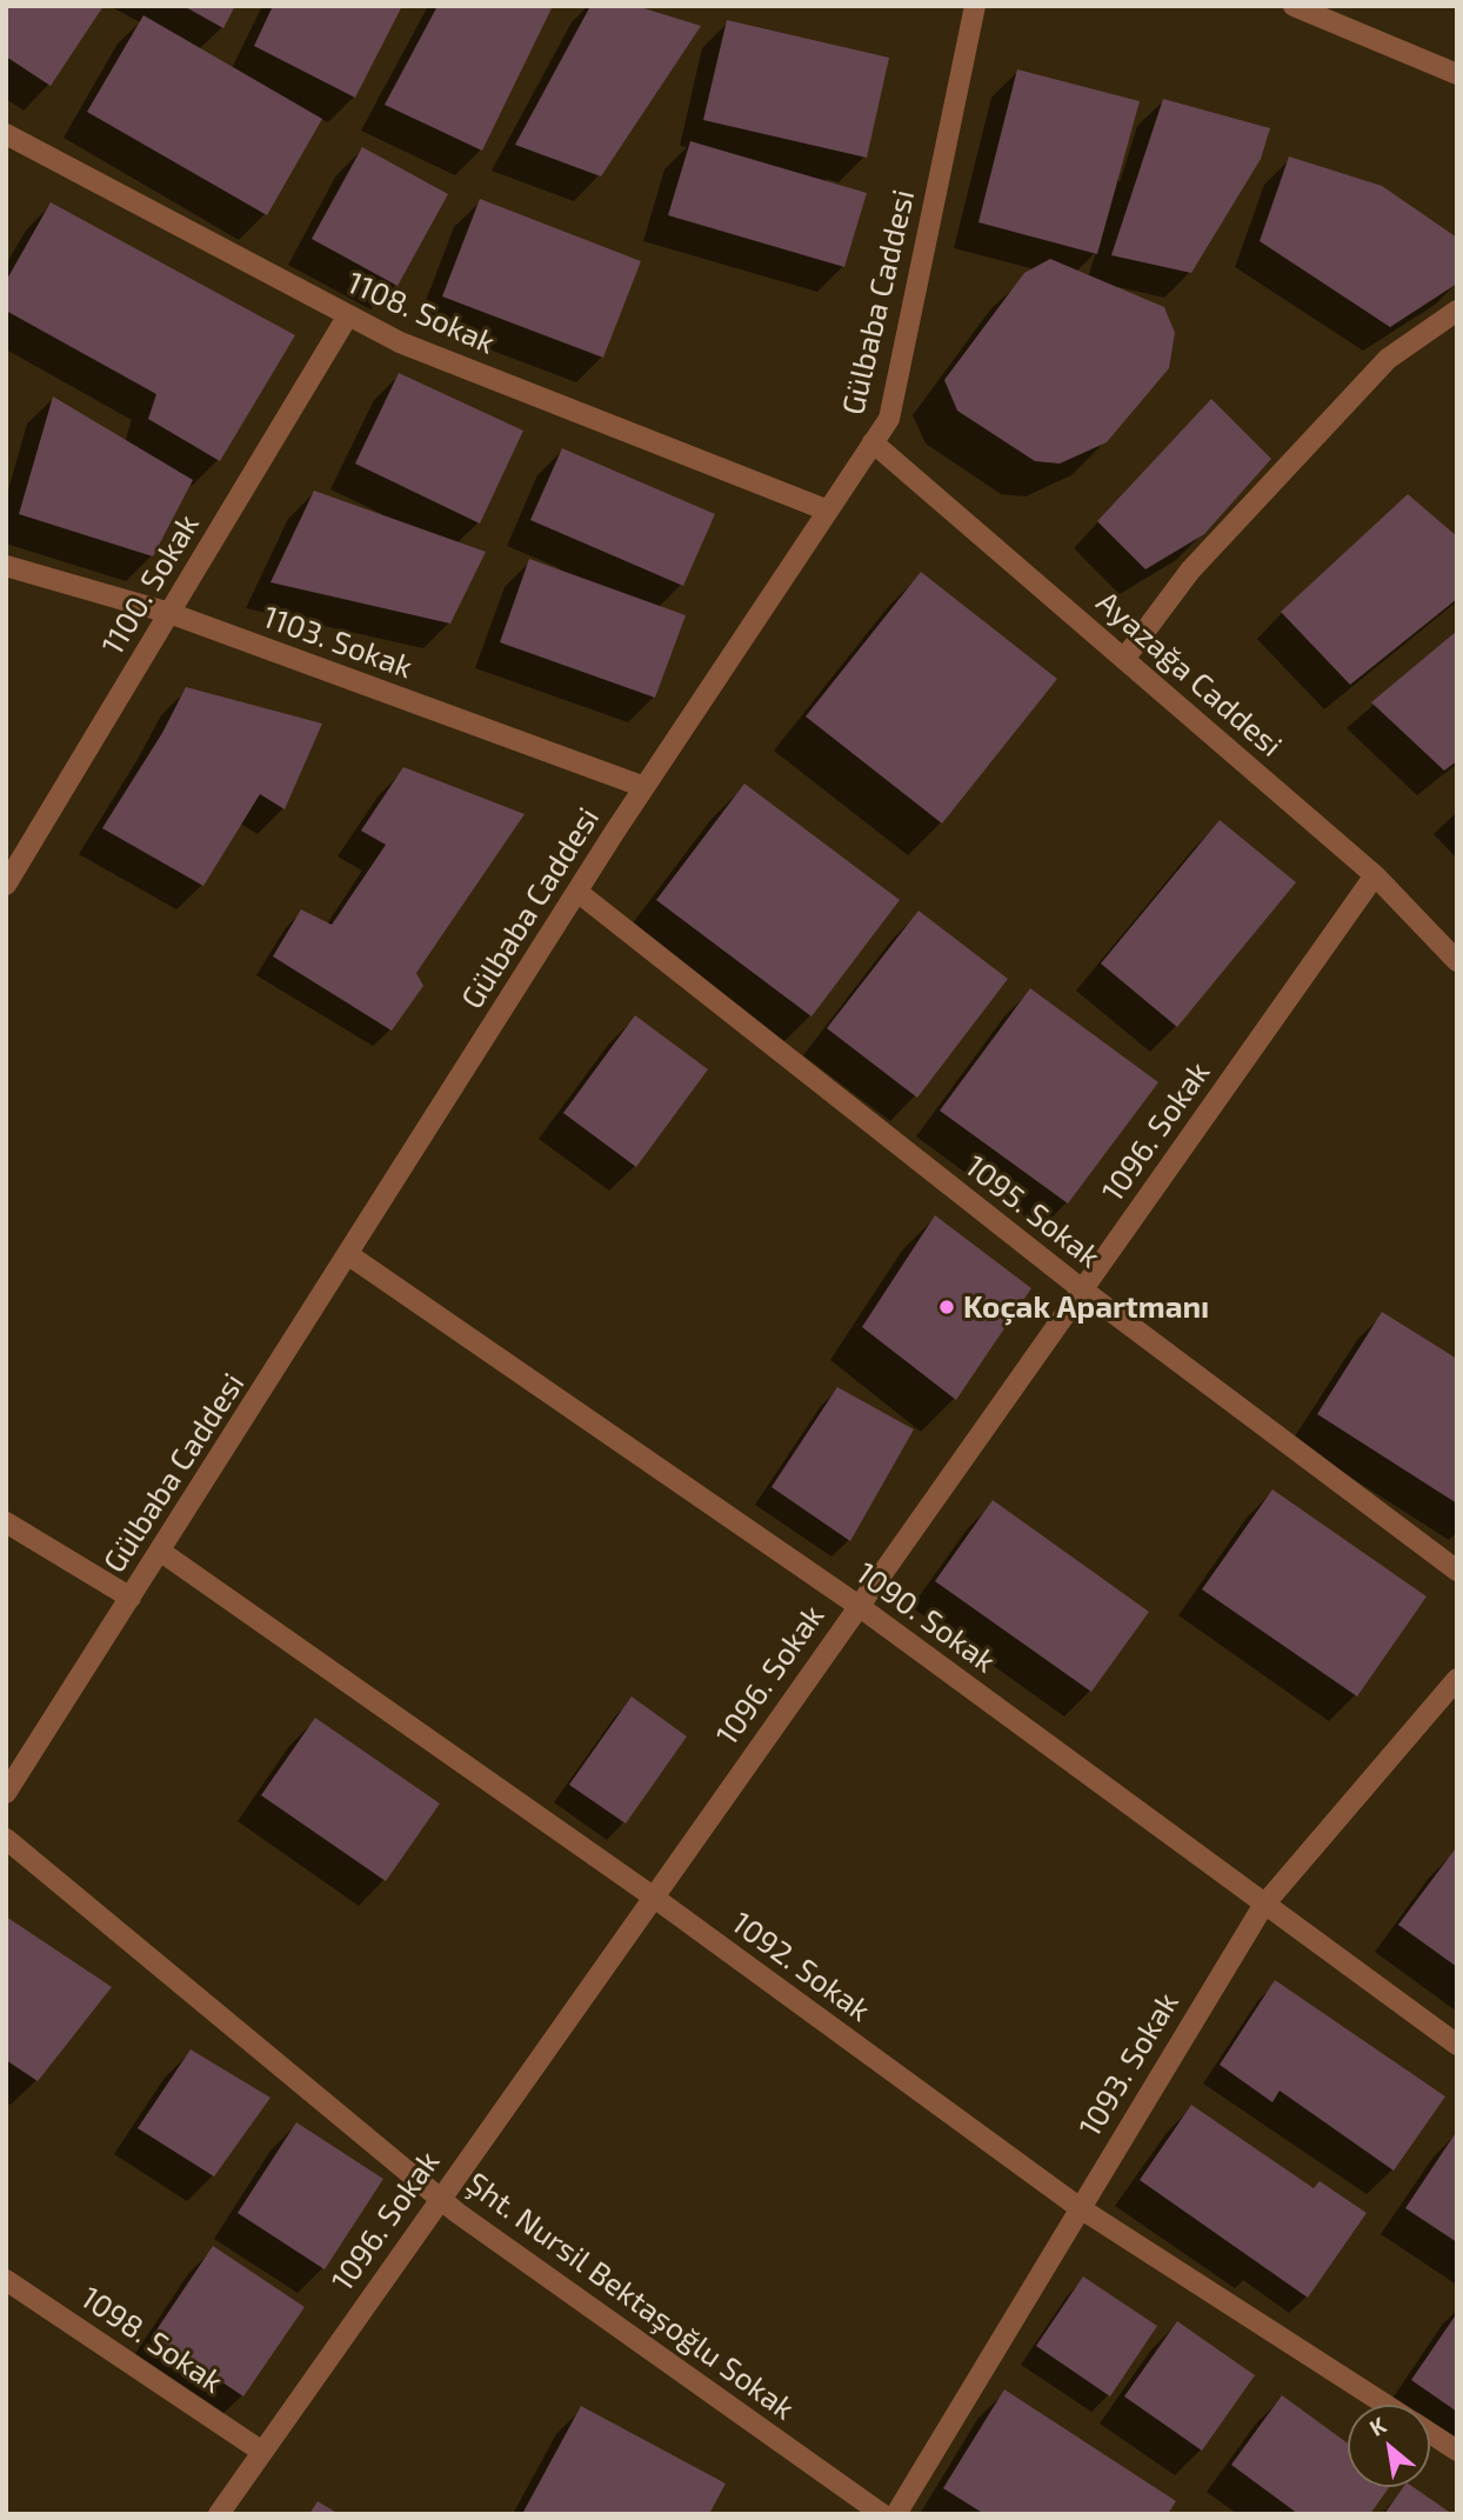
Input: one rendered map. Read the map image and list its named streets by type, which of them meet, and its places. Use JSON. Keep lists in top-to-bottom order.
{
  "streets": {
    "street": [
      "Gülbaba Caddesi",
      "1108. Sokak",
      "1100. Sokak",
      "1103. Sokak",
      "Ayazağa Caddesi",
      "1096. Sokak",
      "1095. Sokak",
      "1090. Sokak",
      "1092. Sokak",
      "1093. Sokak",
      "Şht. Nursil Bektaşoğlu Sokak",
      "1098. Sokak"
    ]
  },
  "crossings": [
    ["Gülbaba Caddesi", "1108. Sokak"],
    ["Gülbaba Caddesi", "1103. Sokak"],
    ["Gülbaba Caddesi", "Ayazağa Caddesi"],
    ["Gülbaba Caddesi", "1095. Sokak"],
    ["Gülbaba Caddesi", "1090. Sokak"],
    ["Gülbaba Caddesi", "1092. Sokak"],
    ["1108. Sokak", "1100. Sokak"],
    ["1100. Sokak", "1103. Sokak"],
    ["Ayazağa Caddesi", "1096. Sokak"],
    ["1096. Sokak", "1095. Sokak"],
    ["1096. Sokak", "1090. Sokak"],
    ["1096. Sokak", "1092. Sokak"],
    ["1096. Sokak", "Şht. Nursil Bektaşoğlu Sokak"],
    ["1096. Sokak", "1098. Sokak"],
    ["1090. Sokak", "1093. Sokak"],
    ["1092. Sokak", "1093. Sokak"]
  ],
  "places": ["Koçak Apartmanı"],
  "north": "top left"
}
